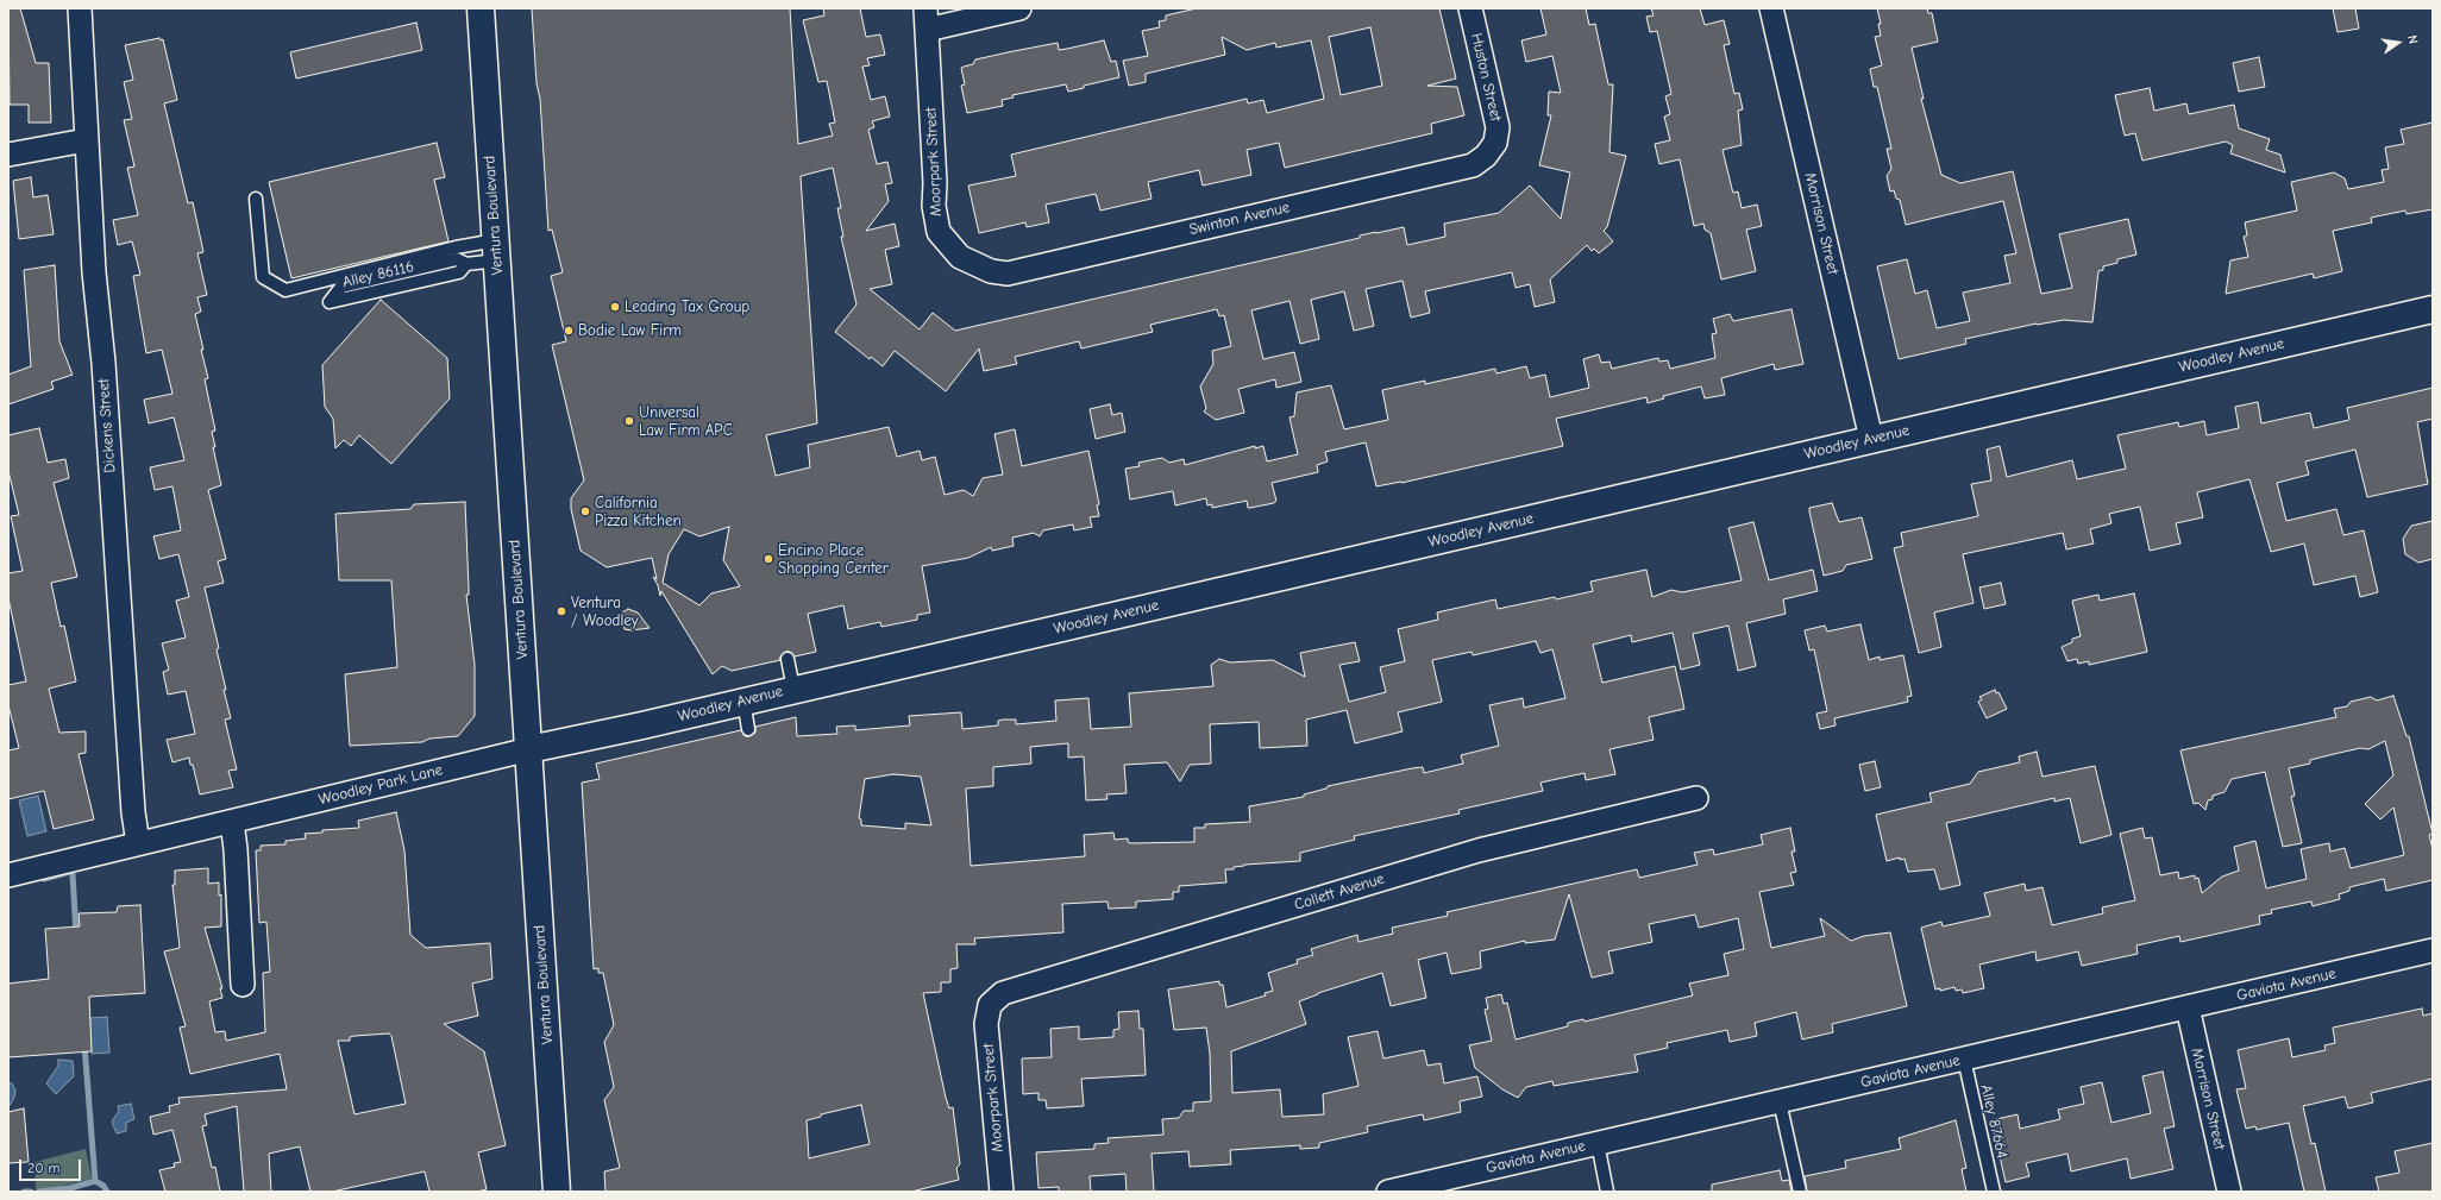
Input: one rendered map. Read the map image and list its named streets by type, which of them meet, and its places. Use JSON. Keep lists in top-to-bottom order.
{
  "streets": {
    "street": [
      "Huston Street",
      "Moorpark Street",
      "Ventura Boulevard",
      "Swinton Avenue",
      "Morrison Street",
      "Woodley Avenue",
      "Dickens Street",
      "Woodley Park Lane",
      "Collett Avenue",
      "Gaviota Avenue"
    ],
    "lane": ["Alley 86116", "Alley 87664"]
  },
  "crossings": [
    ["Huston Street", "Swinton Avenue"],
    ["Moorpark Street", "Swinton Avenue"],
    ["Moorpark Street", "Collett Avenue"],
    ["Ventura Boulevard", "Alley 86116"],
    ["Ventura Boulevard", "Woodley Avenue"],
    ["Ventura Boulevard", "Woodley Park Lane"],
    ["Morrison Street", "Woodley Avenue"],
    ["Morrison Street", "Gaviota Avenue"],
    ["Woodley Avenue", "Woodley Park Lane"],
    ["Dickens Street", "Woodley Park Lane"],
    ["Gaviota Avenue", "Alley 87664"]
  ],
  "places": [
    "Leading Tax Group",
    "Bodie Law Firm",
    "Universal Law Firm APC",
    "California Pizza Kitchen",
    "Encino Place Shopping Center",
    "Ventura / Woodley"
  ],
  "scale_bar": "20 m",
  "north": "right"
}
